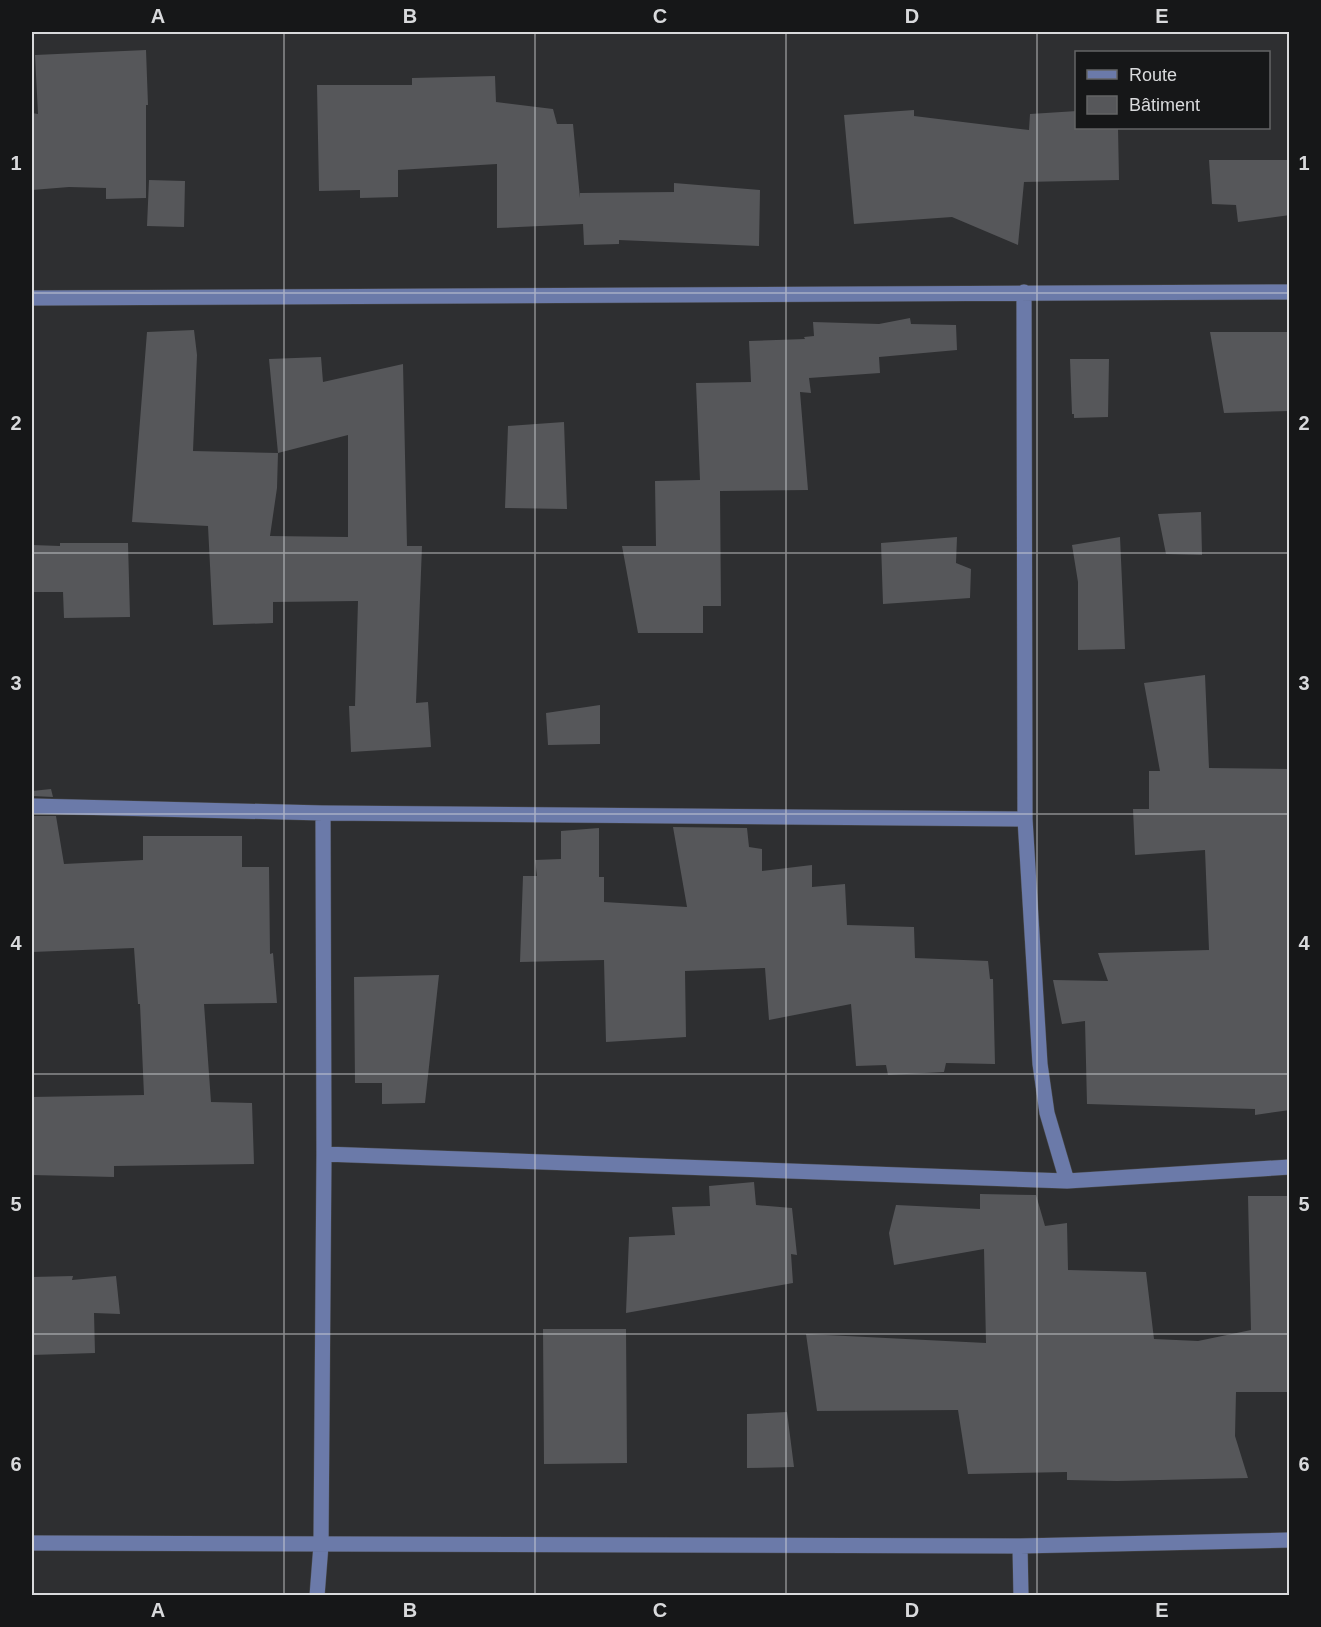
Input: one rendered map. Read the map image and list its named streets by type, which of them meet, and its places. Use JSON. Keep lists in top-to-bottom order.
{
  "legend": ["Route", "Bâtiment"],
  "grid": {
    "columns": [
      "A",
      "B",
      "C",
      "D",
      "E"
    ],
    "rows": [
      "1",
      "2",
      "3",
      "4",
      "5",
      "6"
    ]
  }
}
